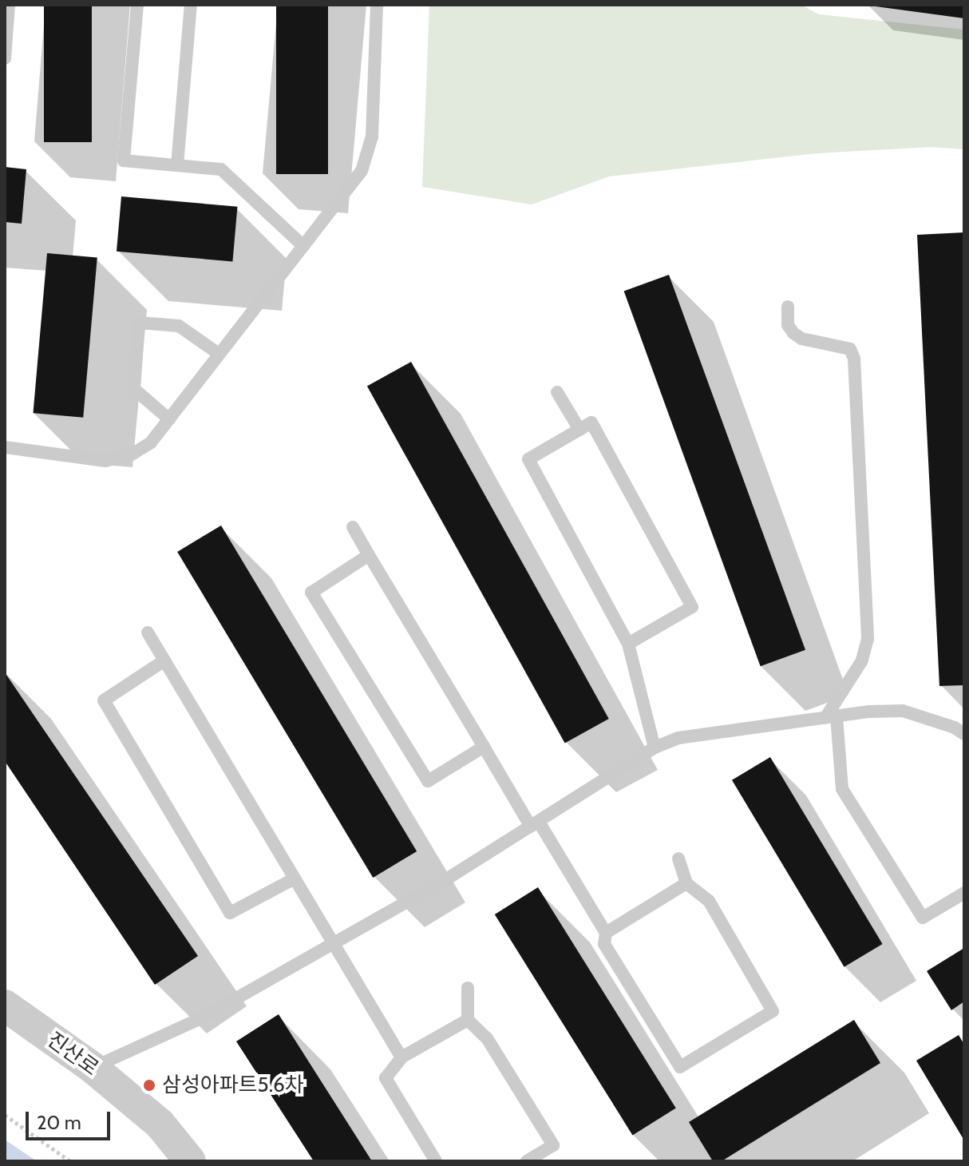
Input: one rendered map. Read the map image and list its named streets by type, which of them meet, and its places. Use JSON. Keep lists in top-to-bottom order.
{
  "streets": {
    "street": ["진산로"]
  },
  "places": ["삼성아파트5.6차"],
  "scale_bar": "20 m"
}
